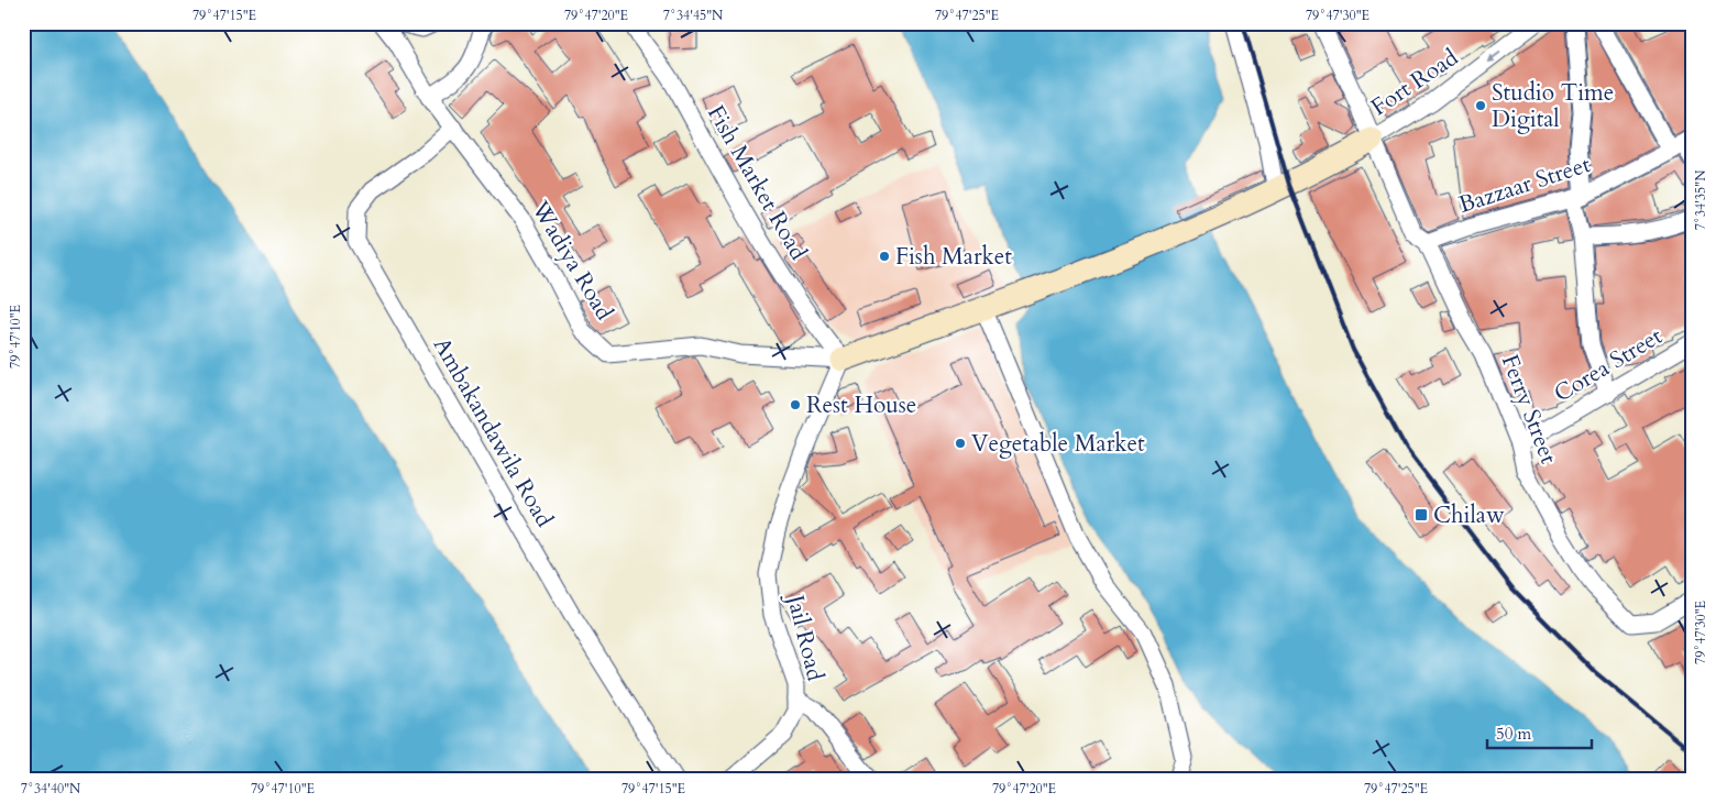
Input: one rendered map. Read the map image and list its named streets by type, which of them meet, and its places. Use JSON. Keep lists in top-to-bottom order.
{
  "streets": {
    "street": [
      "Fort Road",
      "Fish Market Road",
      "Bazzaar Street",
      "Wadiya Road",
      "Corea Street",
      "Ferry Street",
      "Ambakandawila Road",
      "Jail Road"
    ]
  },
  "crossings": [
    ["Fort Road", "Ferry Street"],
    ["Fish Market Road", "Wadiya Road"],
    ["Fish Market Road", "Jail Road"],
    ["Bazzaar Street", "Ferry Street"],
    ["Wadiya Road", "Ambakandawila Road"],
    ["Wadiya Road", "Jail Road"],
    ["Corea Street", "Ferry Street"]
  ],
  "one_way": ["Fort Road"],
  "places": {
    "other": [
      "Studio Time Digital",
      "Fish Market",
      "Rest House",
      "Vegetable Market"
    ],
    "transit": ["Chilaw"]
  },
  "scale_bar": "50 m",
  "coordinates": [
    "79°47'15\"E",
    "79°47'20\"E",
    "7°34'45\"N",
    "79°47'25\"E",
    "79°47'30\"E",
    "7°34'35\"N",
    "79°47'10\"E",
    "7°34'40\"N"
  ]
}
